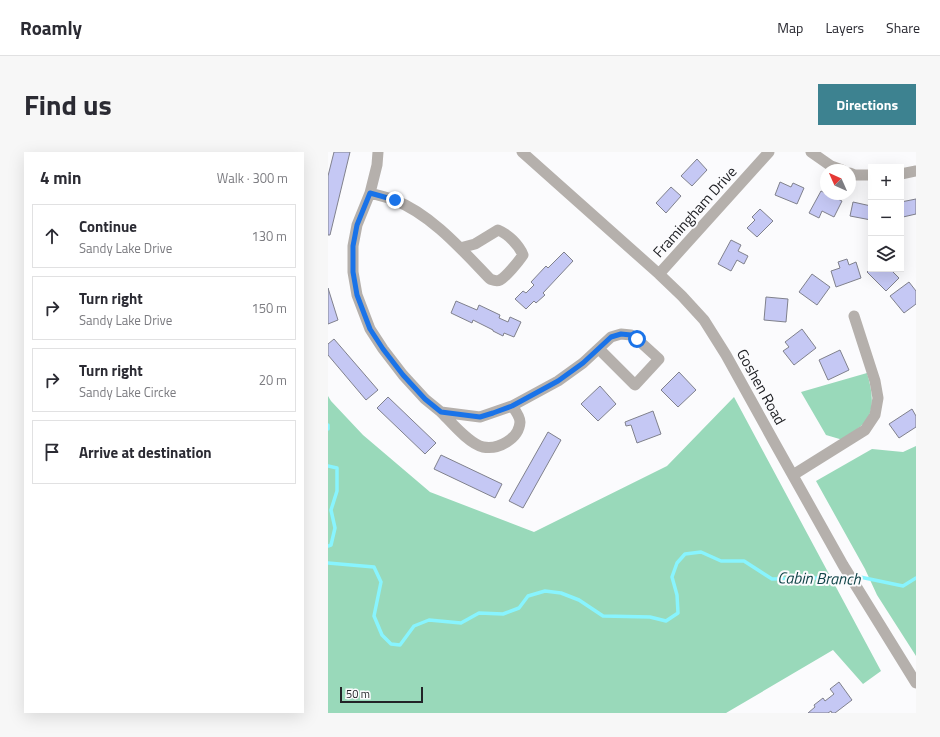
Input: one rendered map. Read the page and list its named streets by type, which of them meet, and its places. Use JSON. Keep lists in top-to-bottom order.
{
  "streets": {
    "street": ["Framingham Drive", "Goshen Road"]
  },
  "crossings": [
    ["Framingham Drive", "Goshen Road"]
  ],
  "water": ["Cabin Branch"],
  "scale_bar": "50 m",
  "north": "top left",
  "page": {
    "header": "Roamly",
    "nav": ["Map", "Layers", "Share"],
    "title": "Find us",
    "buttons": "Directions",
    "heading": ["4 min", "Walk · 300 m"],
    "map_buttons": ["+", "−"],
    "list": [
      ["Continue", "Sandy Lake Drive", "130 m"],
      ["Turn right", "Sandy Lake Drive", "150 m"],
      ["Turn right", "Sandy Lake Circke", "20 m"],
      "Arrive at destination"
    ],
    "scale": "50 m"
  }
}
